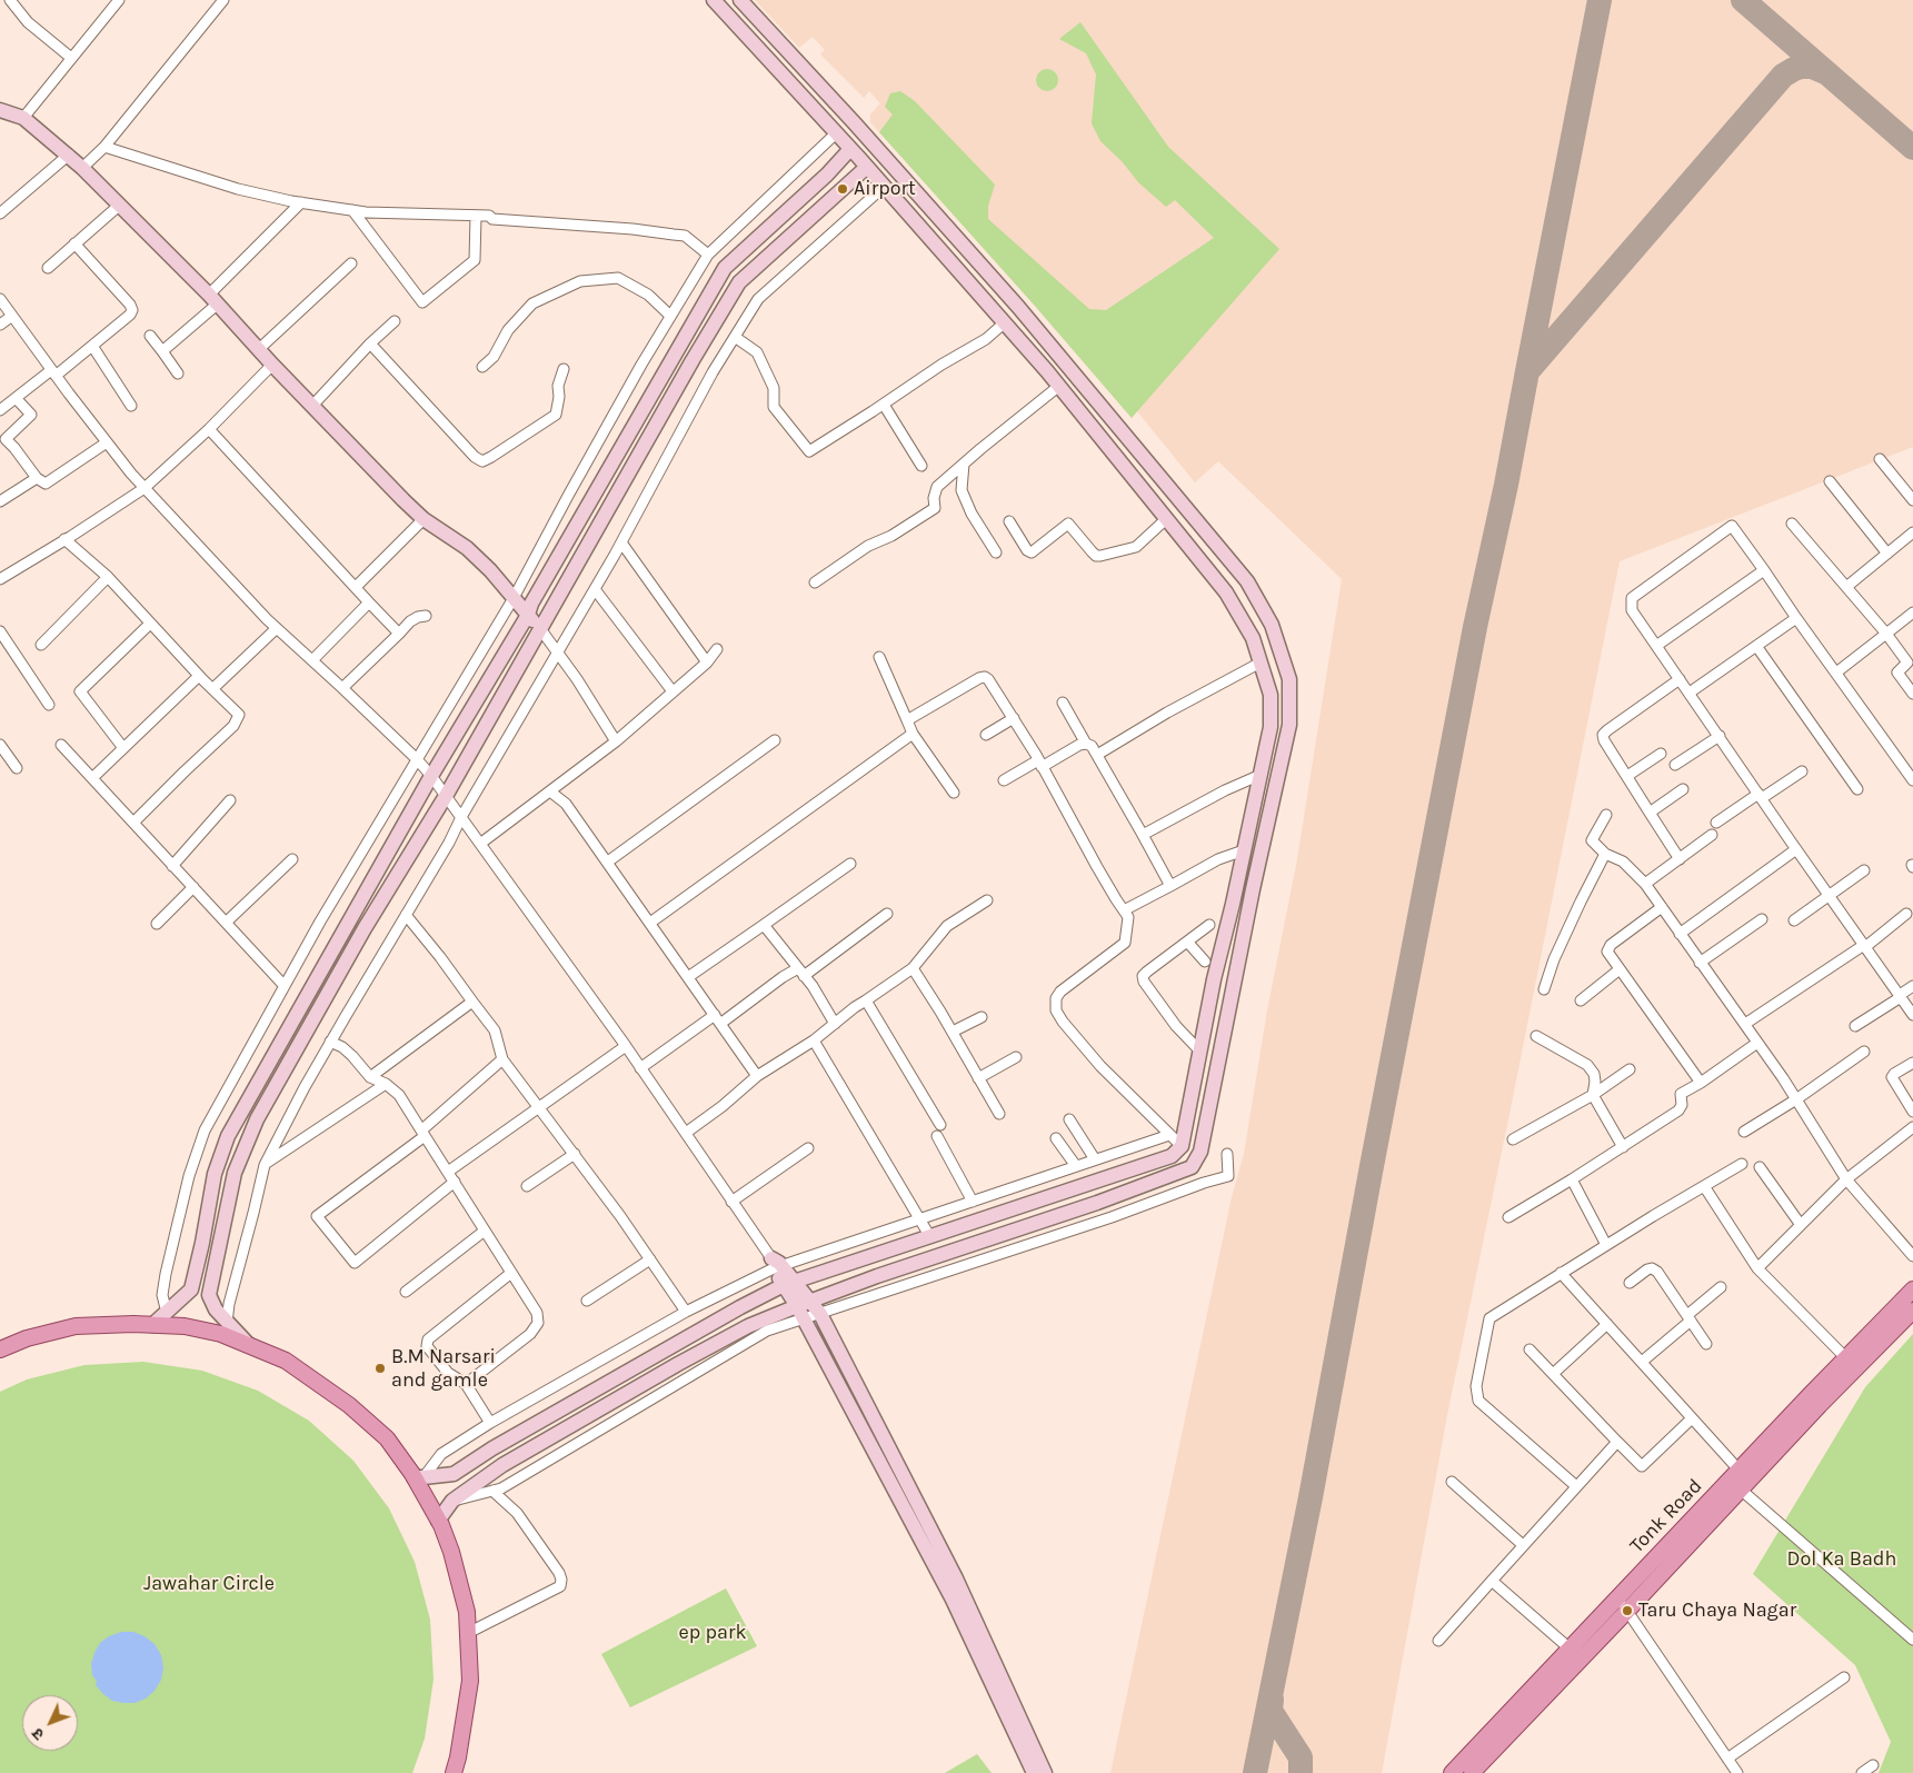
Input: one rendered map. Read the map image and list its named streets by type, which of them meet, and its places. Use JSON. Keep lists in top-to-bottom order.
{
  "streets": {
    "main road": ["Tonk Road"]
  },
  "parks": ["Dol Ka Badh", "Jawahar Circle", "ep park"],
  "places": ["Airport", "B.M Narsari and gamle", "Taru Chaya Nagar"],
  "north": "bottom left"
}
